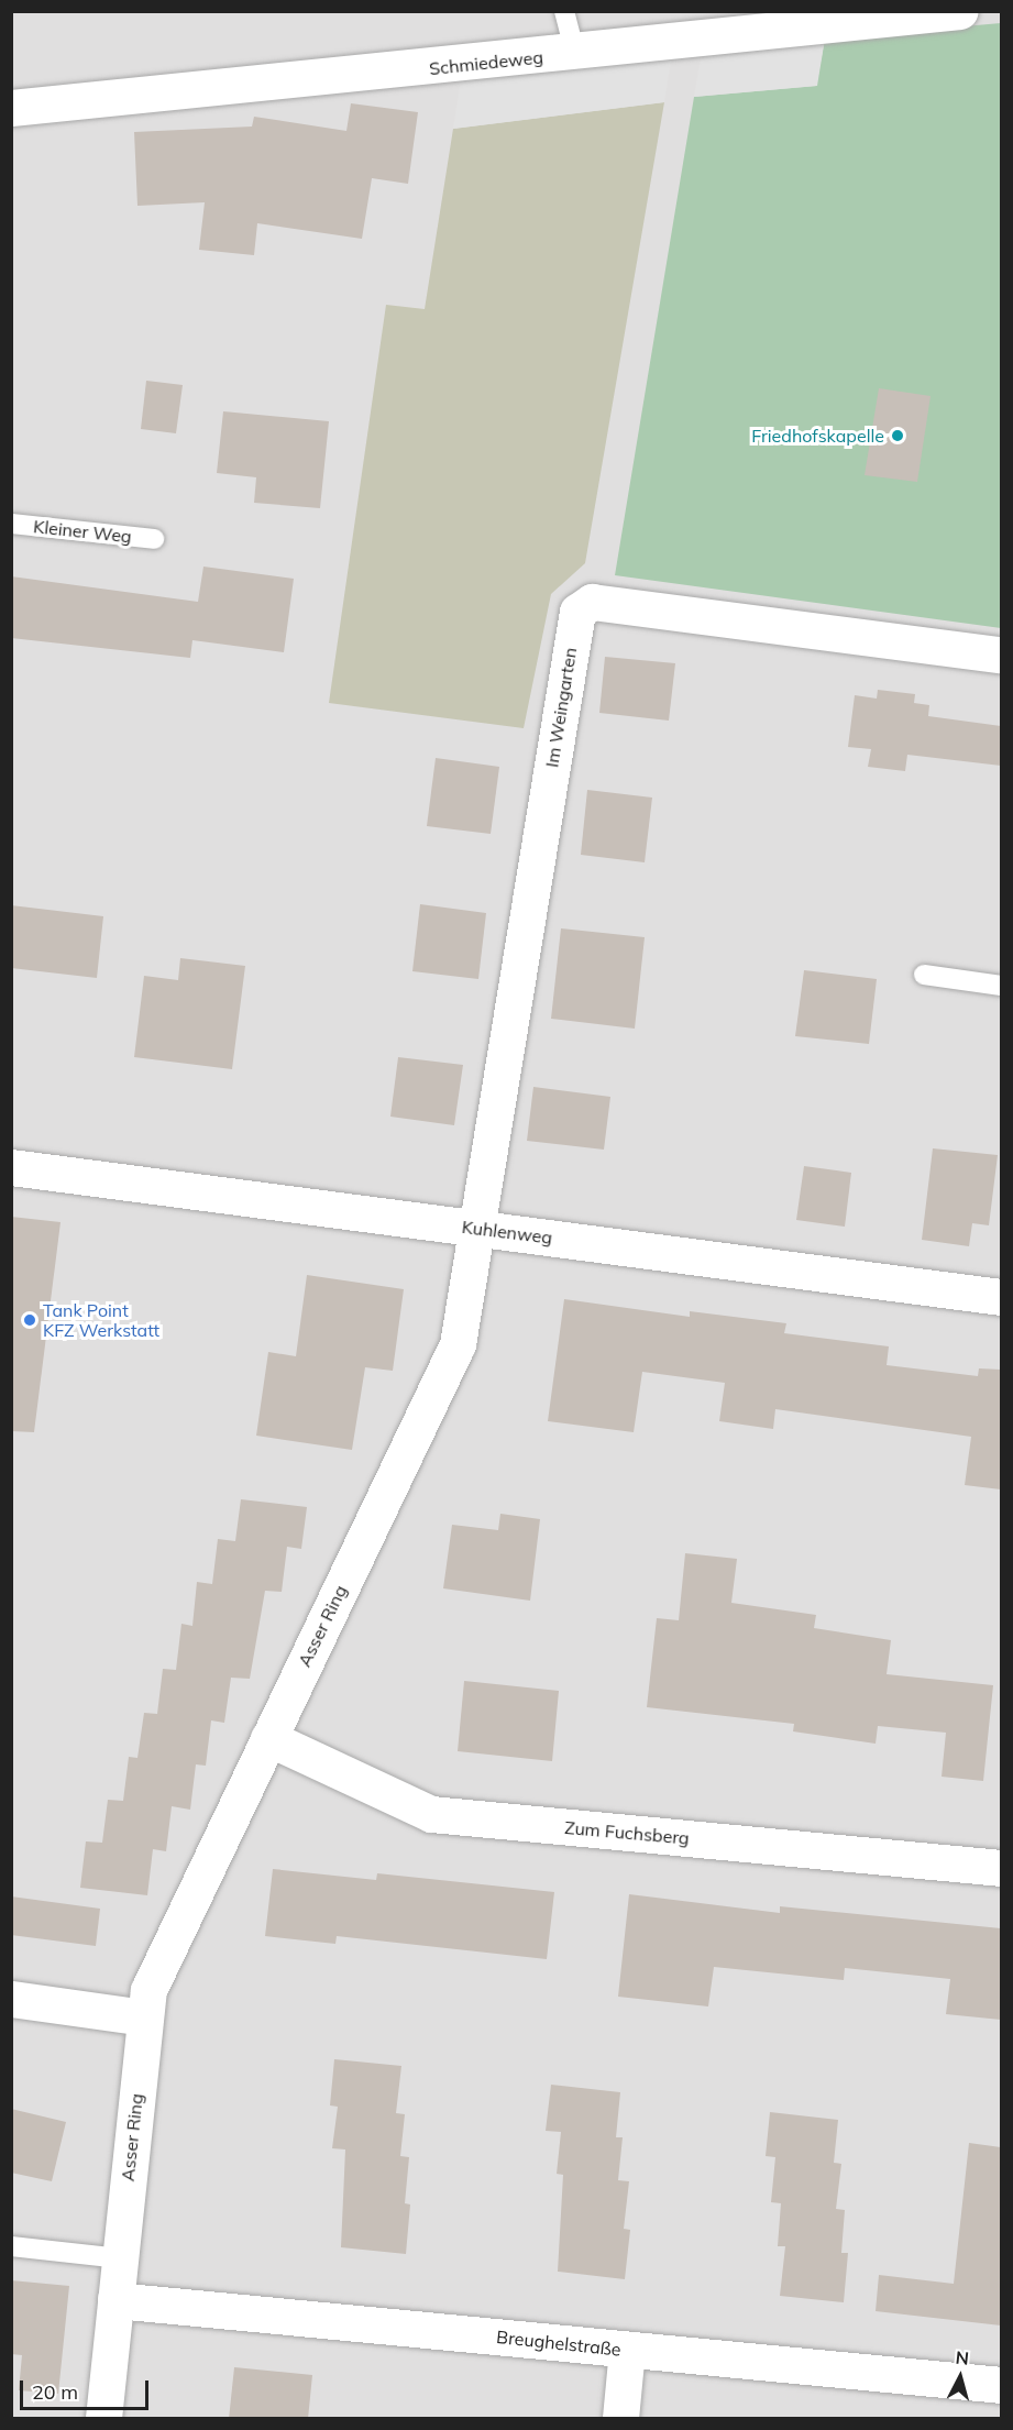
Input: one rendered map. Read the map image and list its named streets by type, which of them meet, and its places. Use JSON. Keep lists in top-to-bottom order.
{
  "streets": {
    "street": [
      "Schmiedeweg",
      "Im Weingarten",
      "Kuhlenweg",
      "Asser Ring",
      "Zum Fuchsberg",
      "Breughelstraße"
    ],
    "lane": ["Kleiner Weg"]
  },
  "crossings": [
    ["Im Weingarten", "Kuhlenweg"],
    ["Im Weingarten", "Asser Ring"],
    ["Kuhlenweg", "Asser Ring"],
    ["Asser Ring", "Zum Fuchsberg"],
    ["Asser Ring", "Breughelstraße"]
  ],
  "places": ["Friedhofskapelle", "Tank Point KFZ Werkstatt"],
  "scale_bar": "20 m",
  "north": "top"
}
